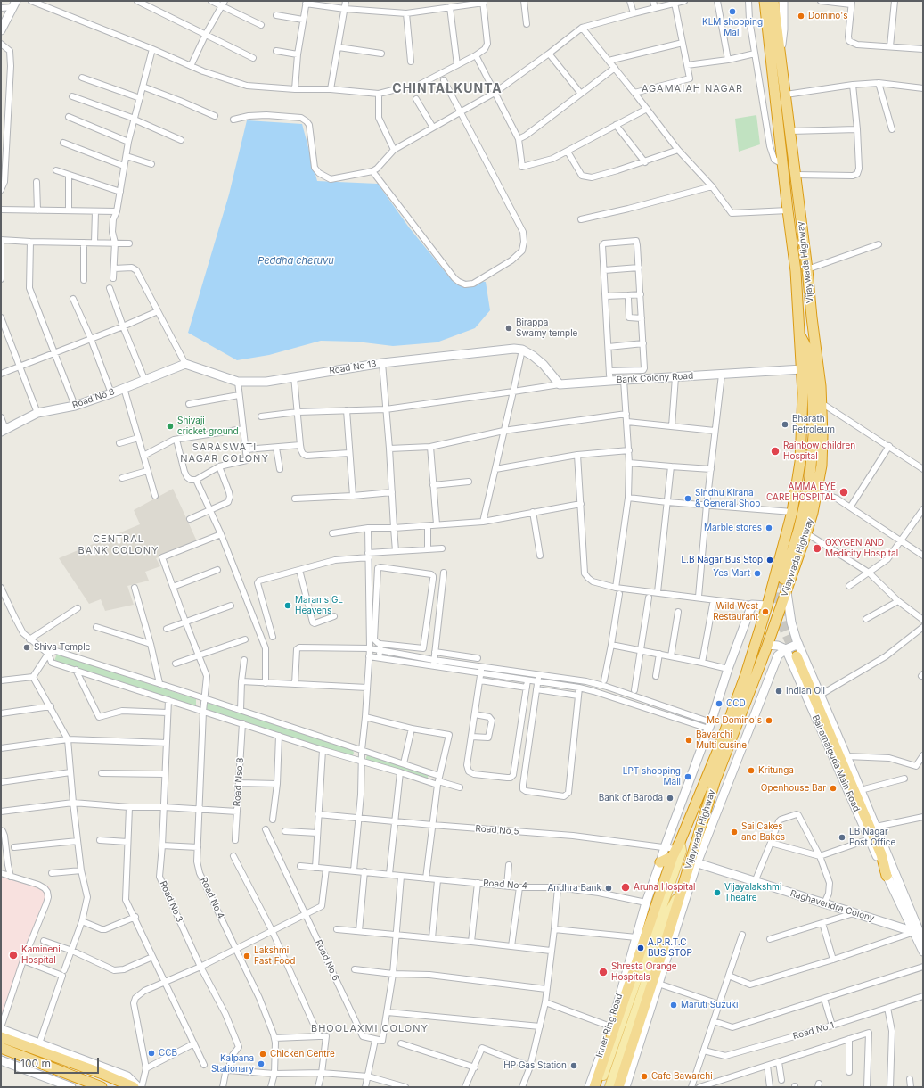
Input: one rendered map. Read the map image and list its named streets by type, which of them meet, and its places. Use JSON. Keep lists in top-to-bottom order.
{
  "streets": {
    "highway": ["Vijaywada Highway"],
    "street": [
      "Road No 13",
      "Bank Colony Road",
      "Road No 8",
      "Bairamalguda Main Road",
      "Road Nso 8",
      "Road No 5",
      "Road No 4",
      "Road No 3",
      "Raghavendra Colony",
      "Road No 6",
      "Inner Ring Road",
      "Road No 1"
    ]
  },
  "crossings": [
    ["Vijaywada Highway", "Bank Colony Road"],
    ["Vijaywada Highway", "Road No 5"],
    ["Vijaywada Highway", "Raghavendra Colony"],
    ["Road No 13", "Road No 8"],
    ["Bairamalguda Main Road", "Raghavendra Colony"],
    ["Road No 5", "Inner Ring Road"],
    ["Road No 4", "Inner Ring Road"]
  ],
  "districts": [
    "CHINTALKUNTA",
    "AGAMAIAH NAGAR",
    "SARASWATI NAGAR COLONY",
    "CENTRAL BANK COLONY",
    "BHOOLAXMI COLONY"
  ],
  "water": ["Peddha cheruvu"],
  "places": [
    "KLM shopping Mall",
    "Domino's",
    "Birappa Swamy temple",
    "Bharath Petroleum",
    "Shivaji cricket ground",
    "Rainbow children Hospital",
    "AMMA EYE CARE HOSPITAL",
    "Sindhu Kirana & General Shop",
    "Marble stores",
    "OXYGEN AND Medicity Hospital",
    "L.B Nagar Bus Stop",
    "Yes Mart",
    "Marams GL Heavens",
    "Wild West Restaurant",
    "Shiva Temple",
    "Indian Oil",
    "CCD",
    "Mc Domino's",
    "Bavarchi Multi cusine",
    "Kritunga",
    "LPT shopping Mall",
    "Openhouse Bar",
    "Bank of Baroda",
    "Sai Cakes and Bakes",
    "LB Nagar Post Office",
    "Aruna Hospital",
    "Andhra Bank",
    "Vijayalakshmi Theatre",
    "A.P.R.T.C BUS STOP",
    "Kamineni Hospital",
    "Lakshmi Fast Food",
    "Shresta Orange Hospitals",
    "Maruti Suzuki",
    "CCB",
    "Chicken Centre",
    "Kalpana Stationary",
    "HP Gas Station",
    "Cafe Bawarchi"
  ],
  "scale_bar": "100 m"
}
